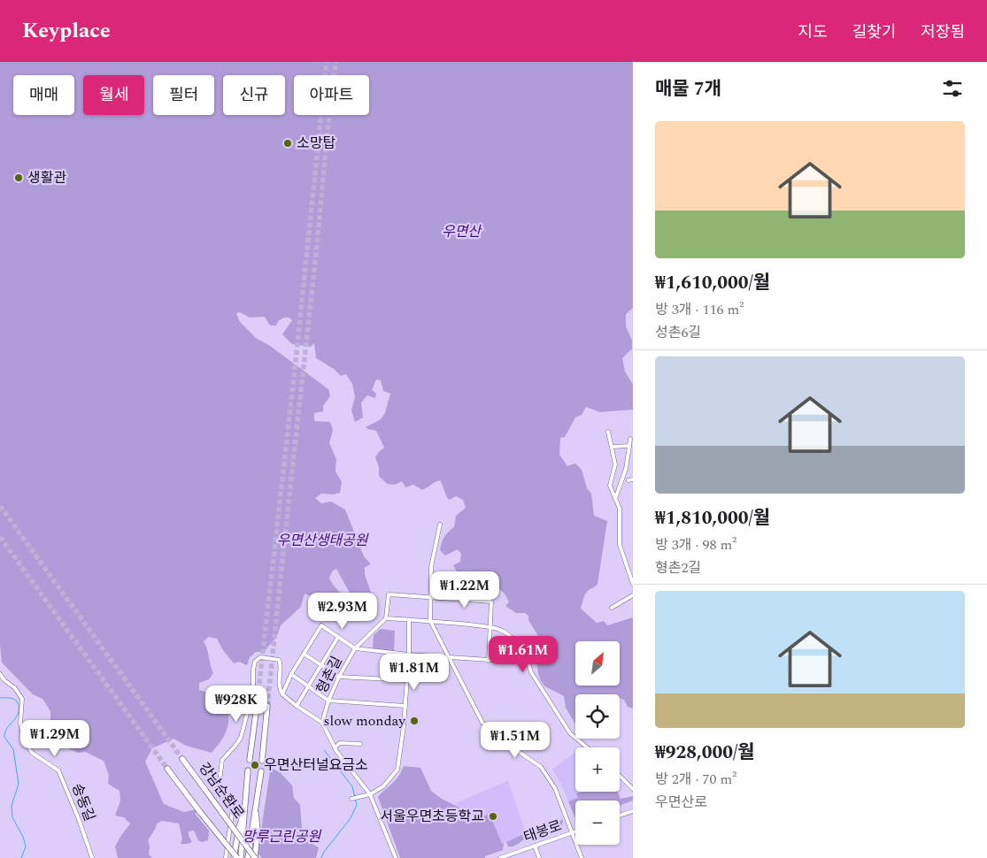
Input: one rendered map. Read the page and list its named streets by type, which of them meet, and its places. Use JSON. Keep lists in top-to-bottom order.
{
  "streets": {
    "highway": ["강남순환로"],
    "street": ["형촌길", "송동길", "태봉로"]
  },
  "parks": ["우면산", "우면산생태공원", "망루근린공원"],
  "places": [
    "소망탑",
    "생활관",
    "slow monday",
    "우면산터널요금소",
    "서울우면초등학교"
  ],
  "north": "top right",
  "page": {
    "header": "Keyplace",
    "nav": ["지도", "길찾기", "저장됨"],
    "heading": "매물 7개",
    "chip": [
      "매매",
      "월세",
      "필터",
      "신규",
      "아파트"
    ],
    "list": [
      {
        "name": "₩1,610,000/월",
        "note": "방 3개 · 116 m² · 성촌6길"
      },
      {
        "name": "₩1,810,000/월",
        "note": "방 3개 · 98 m² · 형촌2길"
      },
      {
        "name": "₩928,000/월",
        "note": "방 2개 · 70 m² · 우면산로"
      }
    ],
    "price": [
      "₩1.22M",
      "₩2.93M",
      "₩1.61M",
      "₩1.81M",
      "₩928K",
      "₩1.29M",
      "₩1.51M"
    ],
    "map_buttons": ["+", "−"]
  }
}
